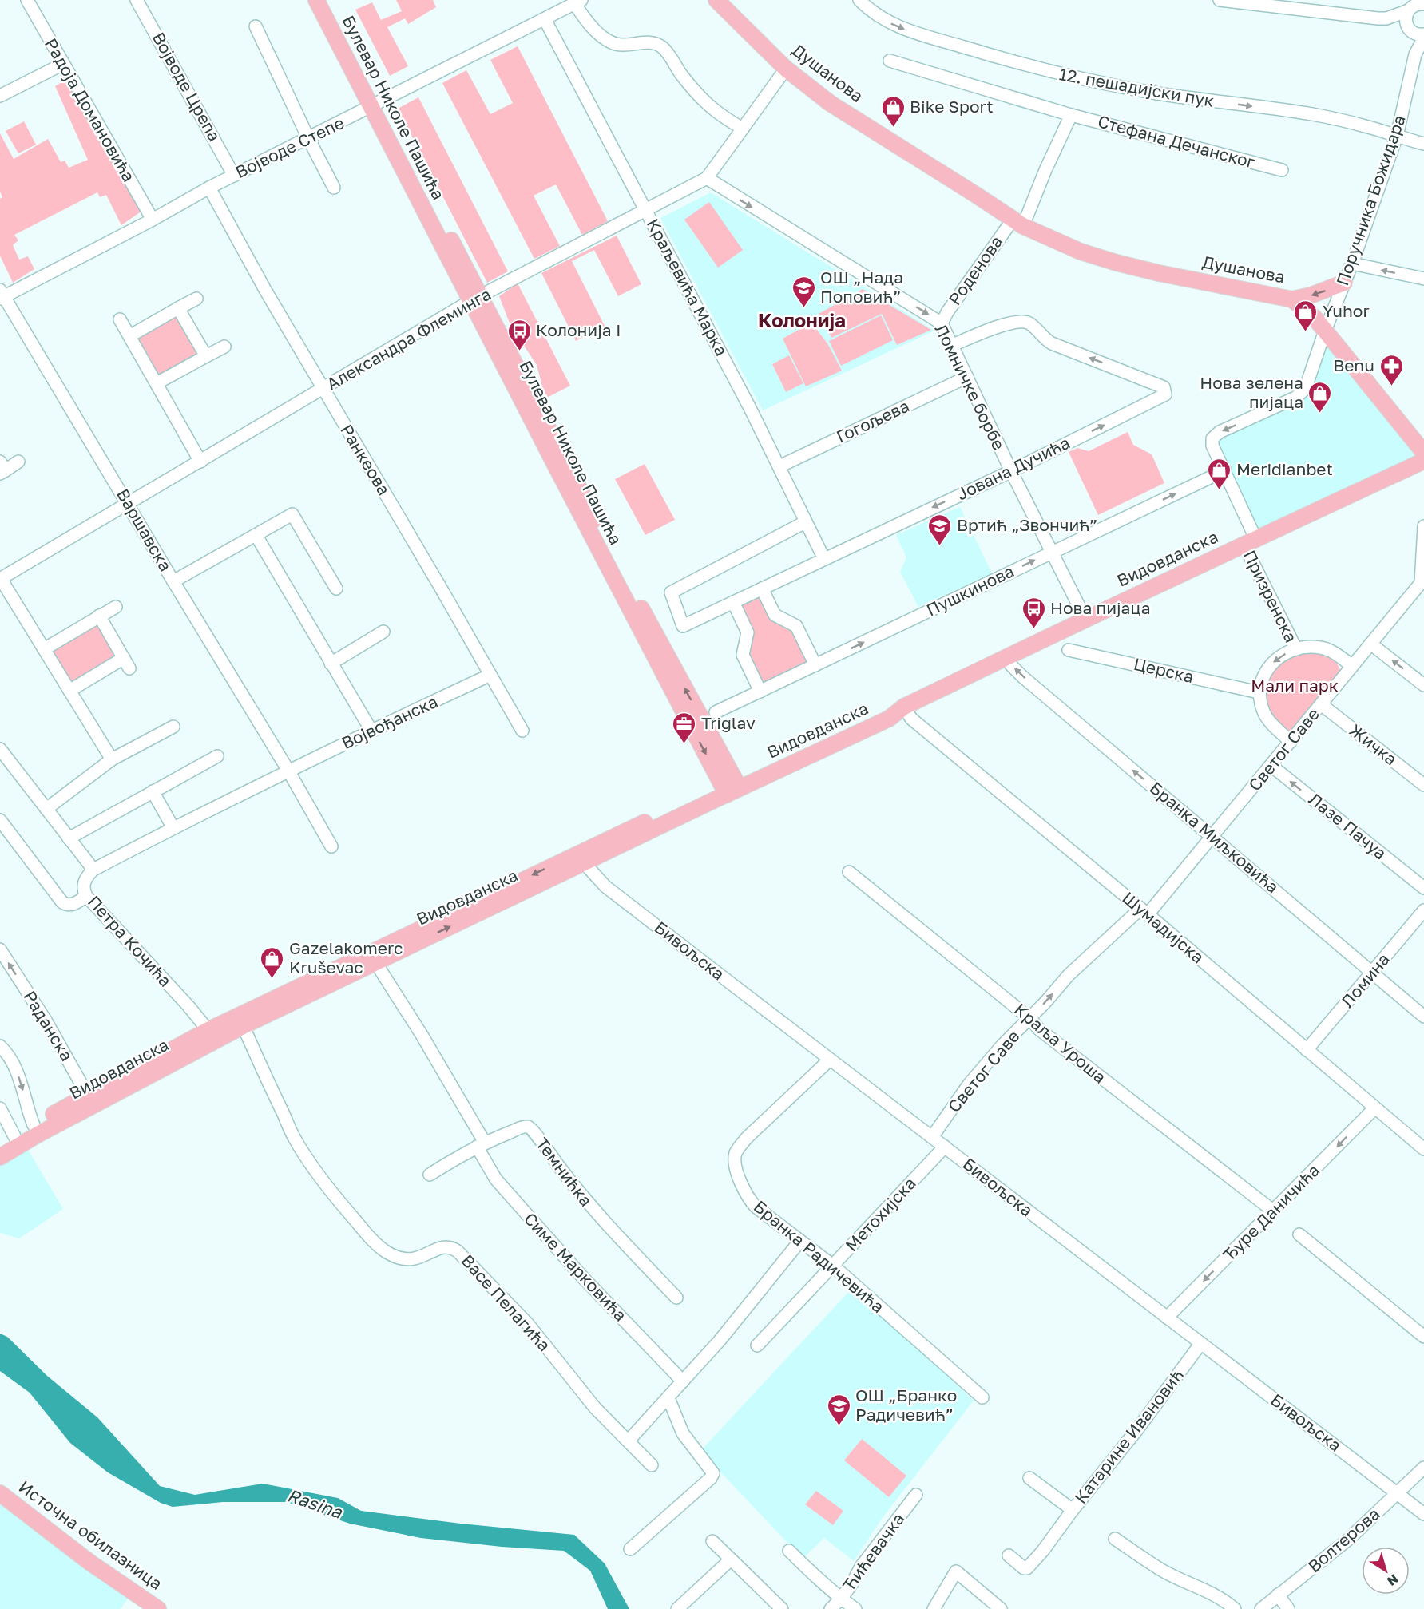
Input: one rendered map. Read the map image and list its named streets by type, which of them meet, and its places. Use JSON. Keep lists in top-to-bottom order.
{
  "streets": {
    "main road": [
      "Душанова",
      "Булевар Николе Пашића",
      "Видовданска",
      "Источна обилазница"
    ],
    "street": [
      "Војводе Црепа",
      "12. пешадијски пук",
      "Радоја Домановића",
      "Стефана Дечанског",
      "Војводе Степе",
      "Поручника Божидара",
      "Роденова",
      "Краљевића Марка",
      "Александра Флеминга",
      "Ломничке борбе",
      "Гогољева",
      "Ранкеова",
      "Јована Дучића",
      "Варшавска",
      "Пушкинова",
      "Призренска",
      "Церска",
      "Војвођанска",
      "Жичка",
      "Светог Саве",
      "Лазе Пачуа",
      "Бранка Миљковића",
      "Шумадијска",
      "Петра Кочића",
      "Бивољска",
      "Ломина",
      "Раданска",
      "Краља Уроша",
      "Темнићка",
      "Ђуре Даничића",
      "Метохијска",
      "Бранка Радичевића",
      "Симе Марковића",
      "Васе Пелагића",
      "Катарине Ивановић",
      "Волтерова",
      "Ћићевачка"
    ]
  },
  "crossings": [
    ["Душанова", "Поручника Божидара"],
    ["Душанова", "Роденова"],
    ["Душанова", "Александра Флеминга"],
    ["Војводе Црепа", "Војводе Степе"],
    ["12. пешадијски пук", "Поручника Божидара"],
    ["Булевар Николе Пашића", "Војводе Степе"],
    ["Булевар Николе Пашића", "Александра Флеминга"],
    ["Булевар Николе Пашића", "Видовданска"],
    ["Радоја Домановића", "Војводе Степе"],
    ["Војводе Степе", "Краљевића Марка"],
    ["Војводе Степе", "Ранкеова"],
    ["Војводе Степе", "Варшавска"],
    ["Поручника Божидара", "Видовданска"],
    ["Поручника Божидара", "Пушкинова"],
    ["Поручника Божидара", "Призренска"],
    ["Роденова", "Ломничке борбе"],
    ["Краљевића Марка", "Александра Флеминга"],
    ["Краљевића Марка", "Гогољева"],
    ["Краљевића Марка", "Јована Дучића"],
    ["Александра Флеминга", "Ломничке борбе"],
    ["Александра Флеминга", "Ранкеова"],
    ["Александра Флеминга", "Варшавска"],
    ["Ломничке борбе", "Гогољева"],
    ["Ломничке борбе", "Јована Дучића"],
    ["Ломничке борбе", "Видовданска"],
    ["Ломничке борбе", "Пушкинова"],
    ["Ранкеова", "Војвођанска"],
    ["Варшавска", "Војвођанска"],
    ["Видовданска", "Призренска"],
    ["Видовданска", "Бранка Миљковића"],
    ["Видовданска", "Шумадијска"],
    ["Видовданска", "Петра Кочића"],
    ["Видовданска", "Бивољска"],
    ["Видовданска", "Раданска"],
    ["Видовданска", "Симе Марковића"],
    ["Видовданска", "Васе Пелагића"],
    ["Војвођанска", "Петра Кочића"],
    ["Жичка", "Светог Саве"],
    ["Светог Саве", "Лазе Пачуа"],
    ["Светог Саве", "Бранка Миљковића"],
    ["Светог Саве", "Шумадијска"],
    ["Светог Саве", "Бивољска"],
    ["Светог Саве", "Краља Уроша"],
    ["Бранка Миљковића", "Ломина"],
    ["Шумадијска", "Ломина"],
    ["Шумадијска", "Ђуре Даничића"],
    ["Бивољска", "Ђуре Даничића"],
    ["Бивољска", "Метохијска"],
    ["Бивољска", "Бранка Радичевића"],
    ["Бивољска", "Катарине Ивановић"],
    ["Бивољска", "Волтерова"],
    ["Краља Уроша", "Ђуре Даничића"],
    ["Темнићка", "Симе Марковића"],
    ["Метохијска", "Бранка Радичевића"]
  ],
  "one_way": [
    "Ломничке борбе",
    "Пушкинова",
    "Лазе Пачуа",
    "Бранка Миљковића",
    "Ђуре Даничића"
  ],
  "districts": ["Колонија"],
  "water": ["Rasina"],
  "parks": ["Мали парк"],
  "places": {
    "shop": [
      "Bike Sport",
      "Yuhor",
      "Нова зелена пијаца",
      "Meridianbet",
      "Gazelakomerc Kruševac"
    ],
    "school or university": ["ОШ „Нада Поповић”", "Вртић „Звончић”", "ОШ „Бранко Радичевић”"],
    "bus stop": ["Колонија I", "Нова пијаца"],
    "pharmacy": ["Benu"],
    "office": ["Triglav"]
  },
  "north": "bottom right"
}
